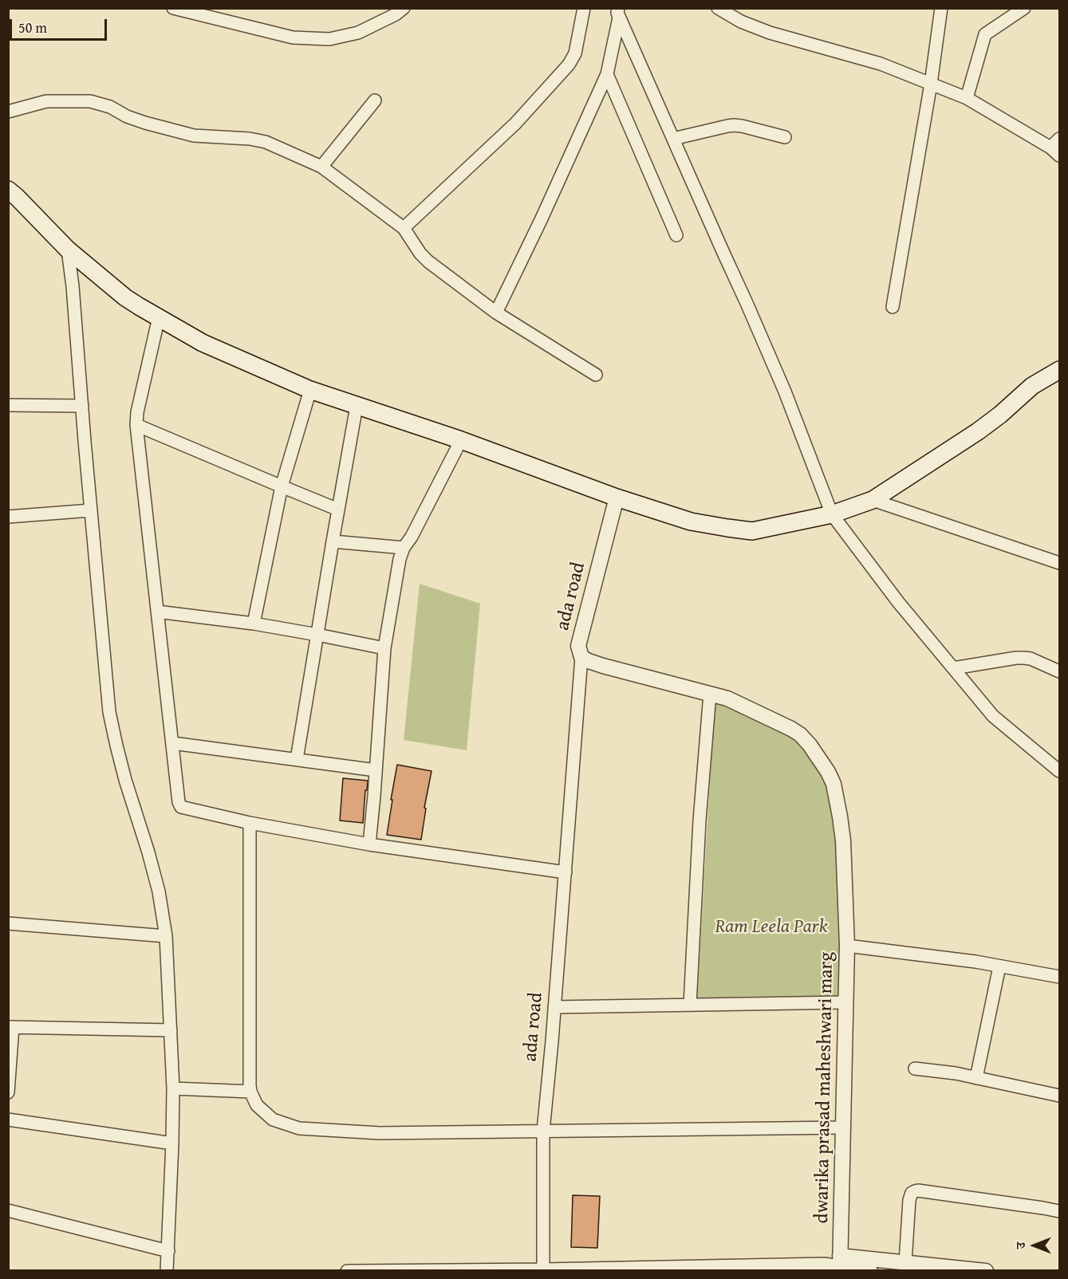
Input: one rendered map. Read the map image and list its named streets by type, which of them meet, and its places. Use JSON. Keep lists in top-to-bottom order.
{
  "streets": {
    "street": ["ada road", "dwarika prasad maheshwari marg"]
  },
  "crossings": [
    ["ada road", "dwarika prasad maheshwari marg"]
  ],
  "parks": ["Ram Leela Park"],
  "scale_bar": "50 m",
  "north": "left"
}
